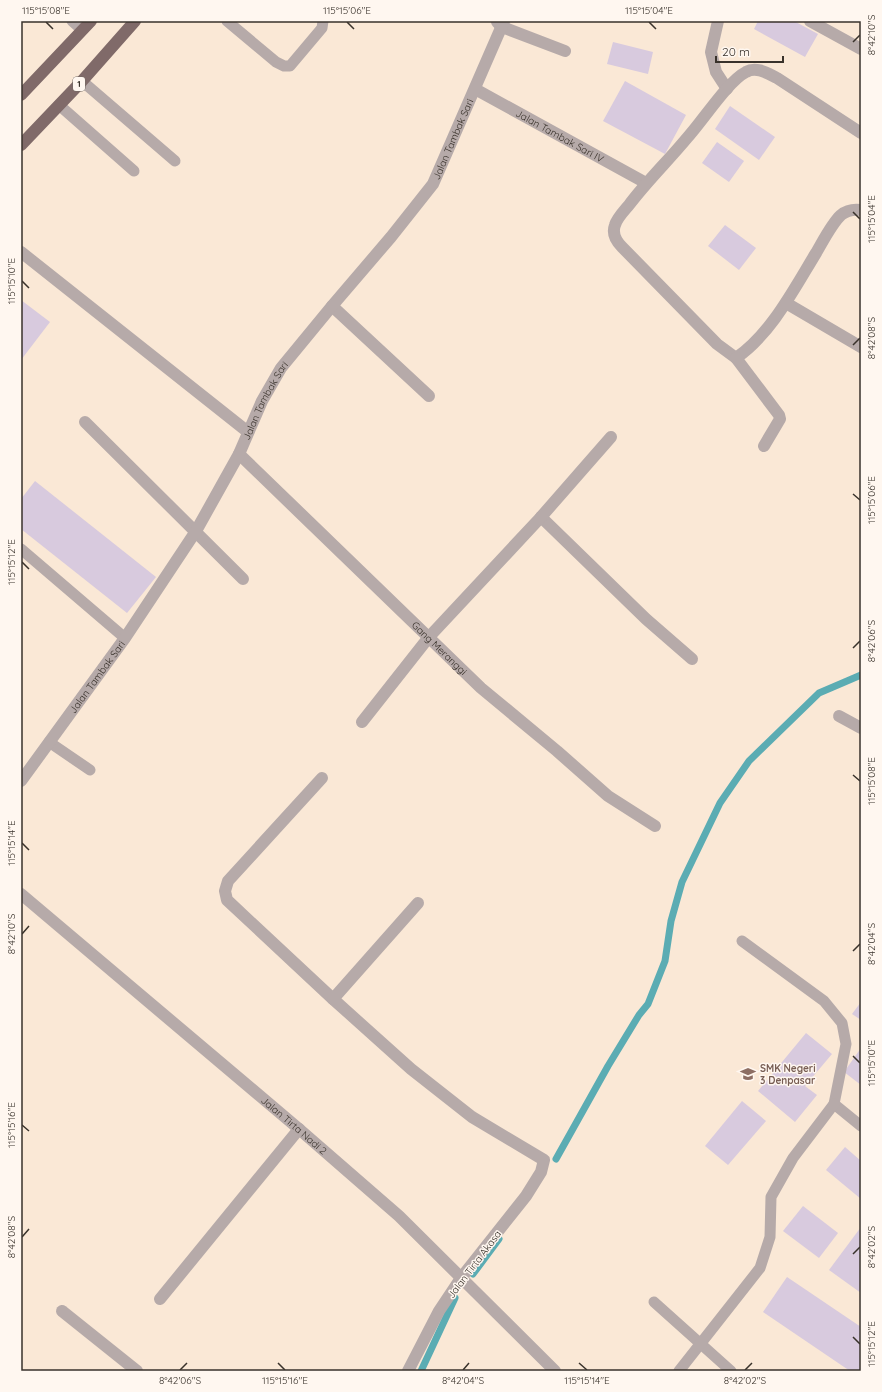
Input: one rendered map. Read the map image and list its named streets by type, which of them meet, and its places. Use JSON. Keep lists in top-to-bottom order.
{
  "streets": {
    "highway": ["1"],
    "street": [
      "Jalan Tambak Sari IV",
      "Jalan Tambak Sari",
      "Gang Meranggi",
      "Jalan Tirta Nadi 2",
      "Jalan Tirta Akasa"
    ]
  },
  "crossings": [
    ["Jalan Tambak Sari IV", "Jalan Tambak Sari"],
    ["Jalan Tambak Sari", "Gang Meranggi"],
    ["Jalan Tirta Nadi 2", "Jalan Tirta Akasa"]
  ],
  "places": {
    "school or university": ["SMK Negeri 3 Denpasar"]
  },
  "scale_bar": "20 m",
  "coordinates": [
    "115°15'08\"E",
    "115°15'06\"E",
    "115°15'04\"E",
    "8°42'10\"S",
    "115°15'10\"E",
    "8°42'08\"S",
    "115°15'12\"E",
    "8°42'06\"S",
    "115°15'14\"E",
    "8°42'04\"S",
    "115°15'16\"E",
    "8°42'02\"S"
  ]
}
